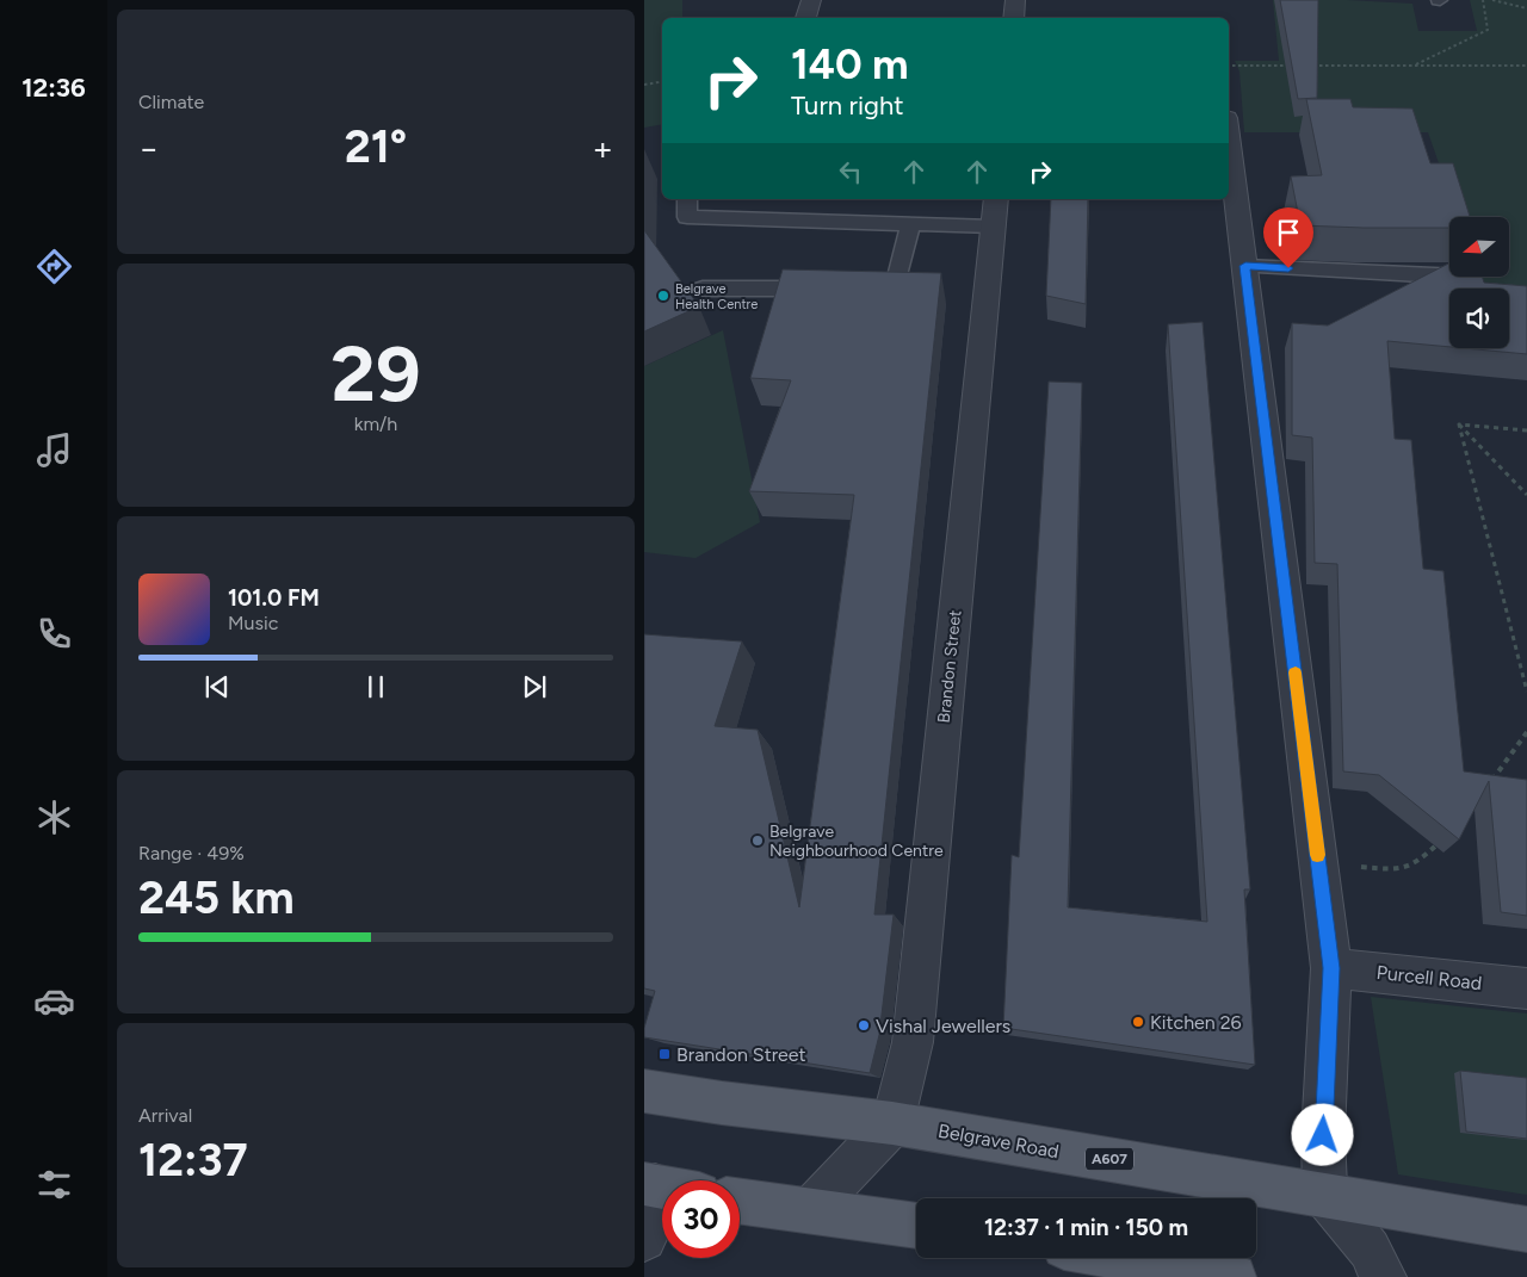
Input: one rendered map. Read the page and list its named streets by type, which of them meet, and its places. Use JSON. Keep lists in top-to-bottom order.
{
  "streets": {
    "main road": ["Belgrave Road", "A607"],
    "street": ["Brandon Street", "Purcell Road"]
  },
  "crossings": [
    ["Brandon Street", "Belgrave Road"]
  ],
  "places": {
    "other": [
      "Belgrave Health Centre",
      "Belgrave Neighbourhood Centre",
      "Kitchen 26",
      "Vishal Jewellers"
    ],
    "transit": ["Brandon Street"]
  },
  "north": "left",
  "page": {
    "tabs": "12:36",
    "tile": [
      "Climate",
      ["29", "km/h"],
      ["Range · 49%", "245 km"],
      ["Arrival", "12:37"]
    ],
    "turn": ["140 m", "Turn right"],
    "heat": ["−", "21°", "+"],
    "song": ["101.0 FM", "Music"],
    "limit": "30",
    "trip": "12:37 · 1 min · 150 m"
  }
}
